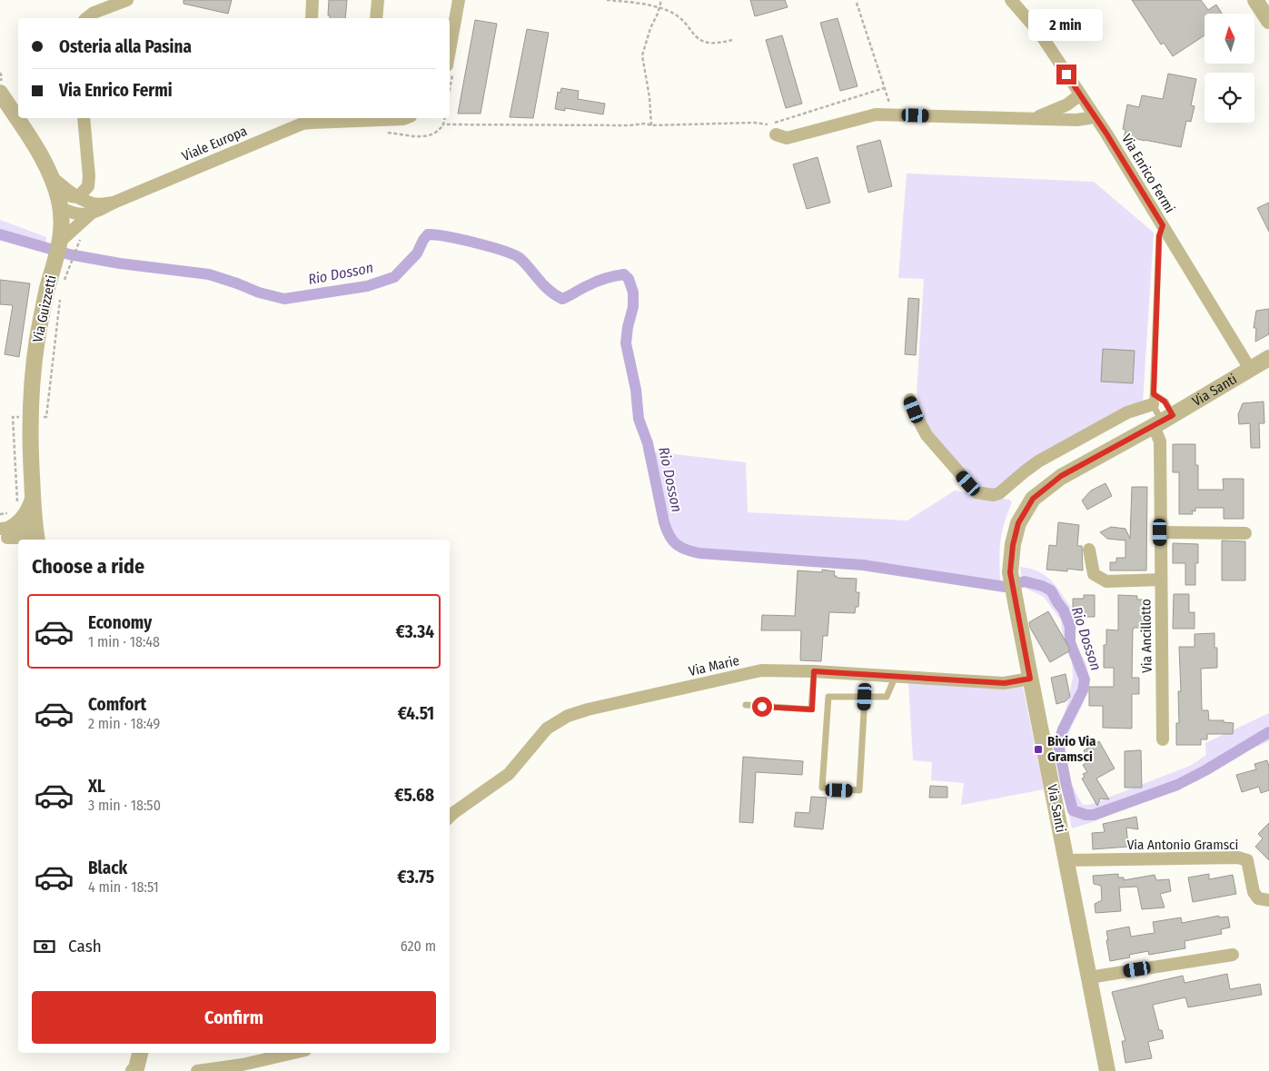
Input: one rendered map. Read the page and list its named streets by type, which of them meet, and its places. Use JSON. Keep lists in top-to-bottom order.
{
  "streets": {
    "street": [
      "Viale Europa",
      "Via Enrico Fermi",
      "Via Guizzetti",
      "Via Santi",
      "Via Ancillotto",
      "Via Marie",
      "Via Antonio Gramsci"
    ]
  },
  "crossings": [
    ["Viale Europa", "Via Guizzetti"],
    ["Via Enrico Fermi", "Via Santi"],
    ["Via Santi", "Via Ancillotto"],
    ["Via Santi", "Via Marie"],
    ["Via Santi", "Via Antonio Gramsci"]
  ],
  "water": ["Rio Dosson"],
  "places": {
    "transit": ["Bivio Via Gramsci"]
  },
  "north": "top",
  "page": {
    "bubble": "2 min",
    "banner": ["Osteria alla Pasina", "Via Enrico Fermi"],
    "heading": "Choose a ride",
    "list": [
      {
        "name": "Economy",
        "note": "1 min · 18:48",
        "value": "€3.34"
      },
      {
        "name": "Comfort",
        "note": "2 min · 18:49",
        "value": "€4.51"
      },
      {
        "name": "XL",
        "note": "3 min · 18:50",
        "value": "€5.68"
      },
      {
        "name": "Black",
        "note": "4 min · 18:51",
        "value": "€3.75"
      }
    ],
    "pay": ["Cash", "620 m"],
    "buttons": "Confirm"
  }
}
